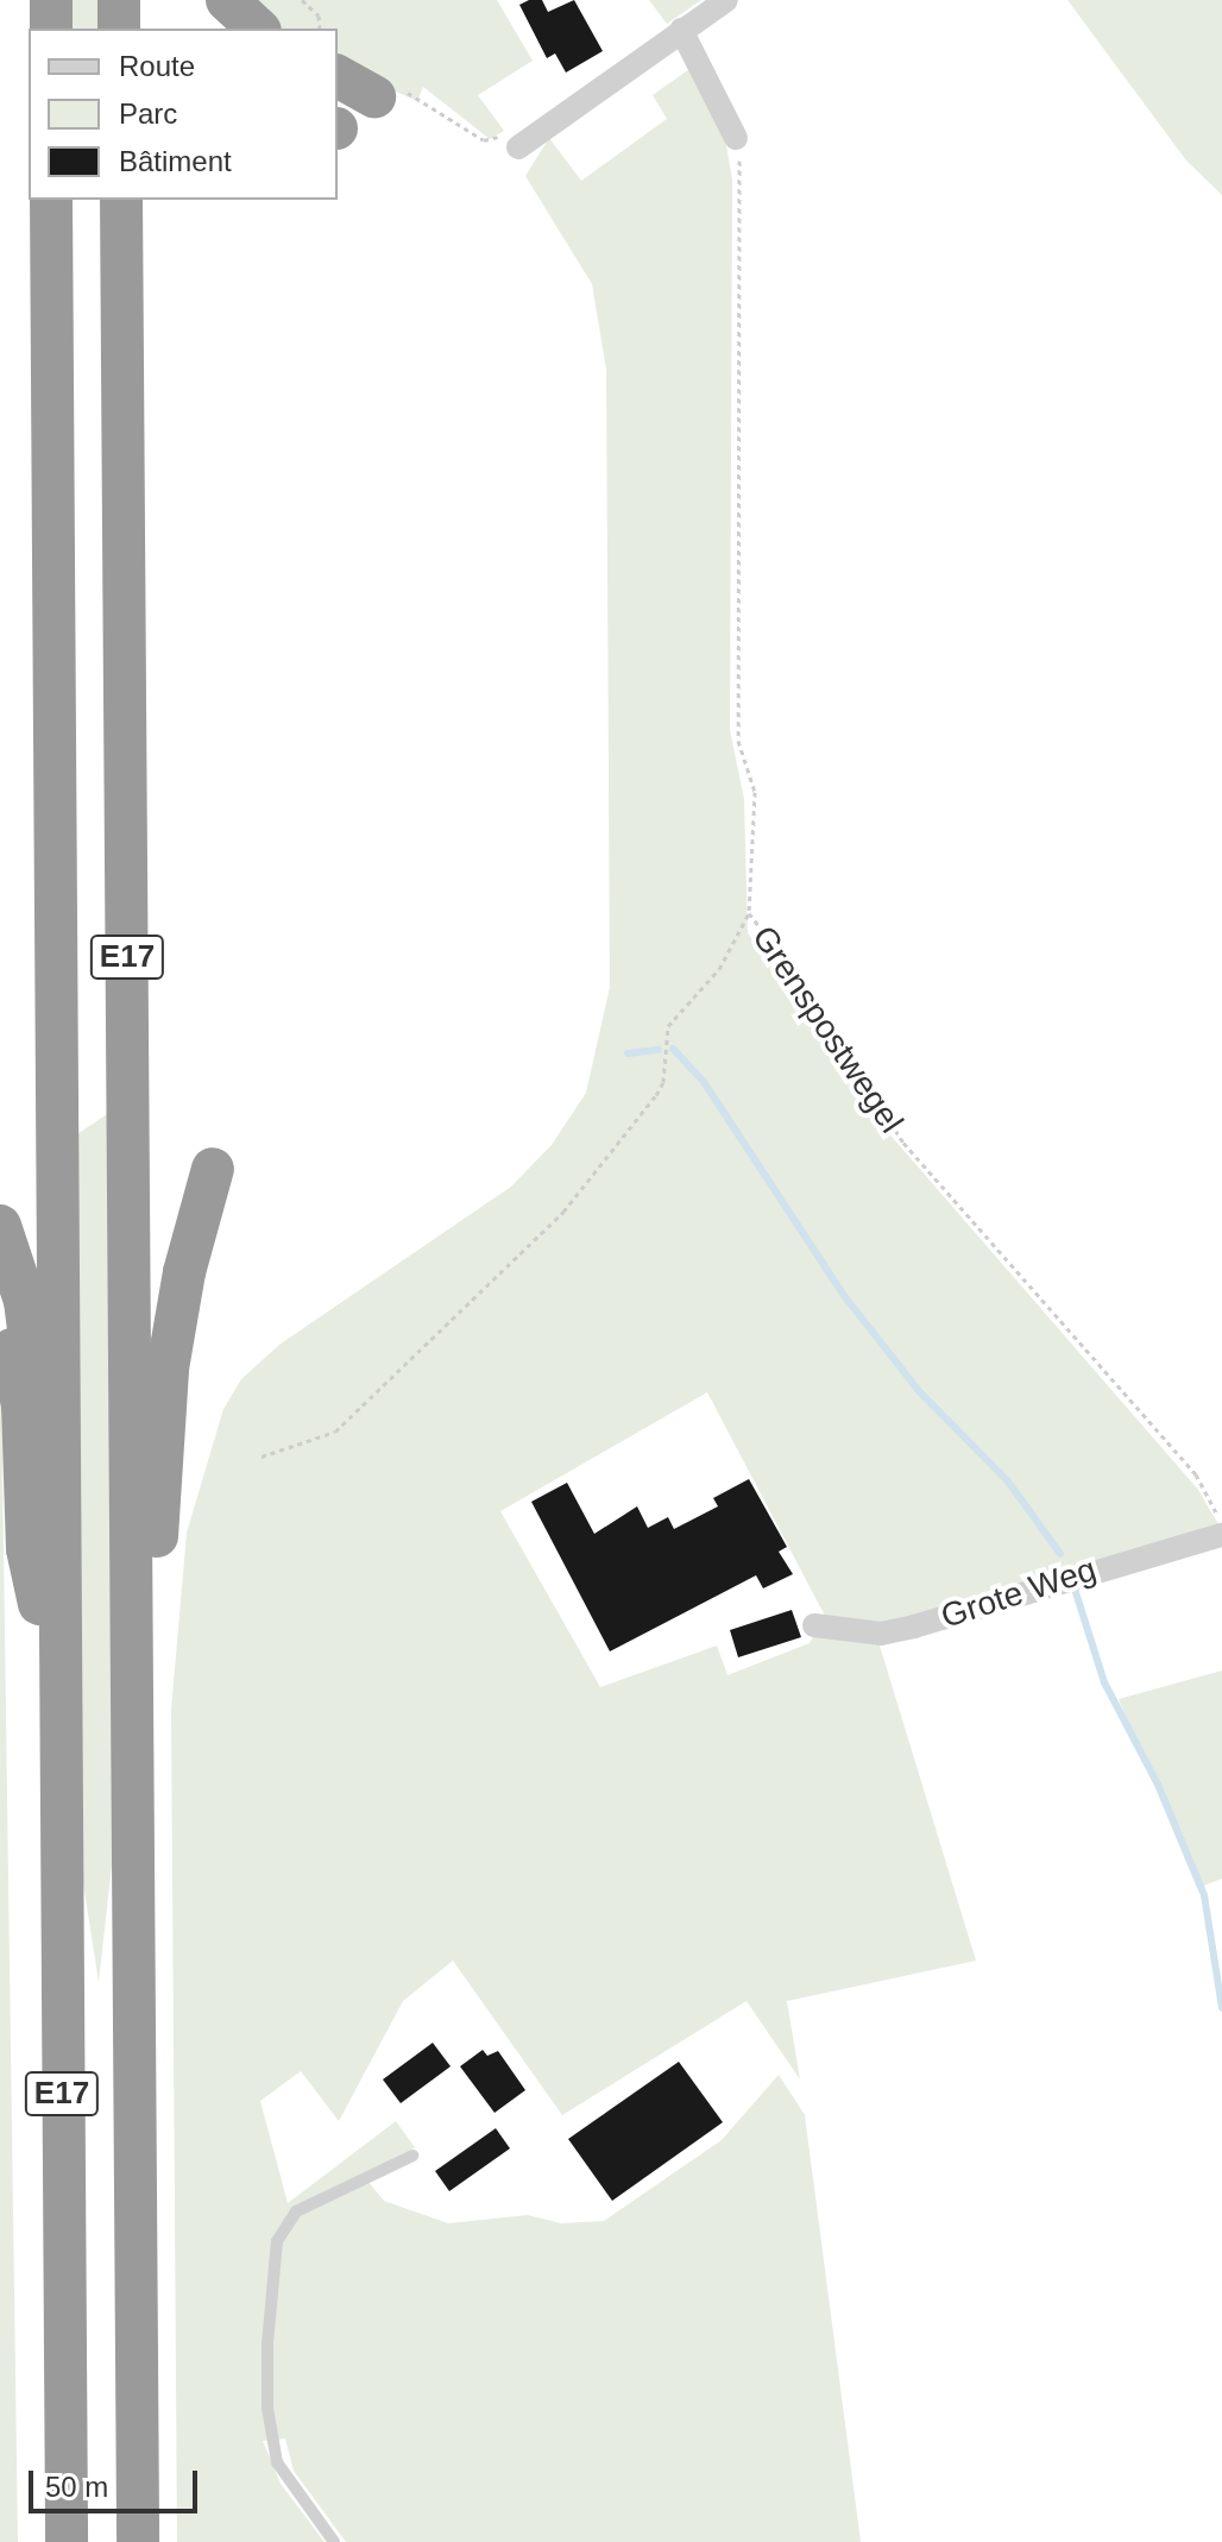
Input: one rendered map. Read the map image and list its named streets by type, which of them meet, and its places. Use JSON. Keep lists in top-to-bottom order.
{
  "streets": {
    "highway": ["E17"],
    "street": ["Grote Weg"],
    "path": ["Grenspostwegel"]
  },
  "legend": ["Route", "Parc", "Bâtiment"],
  "scale_bar": "50 m"
}
